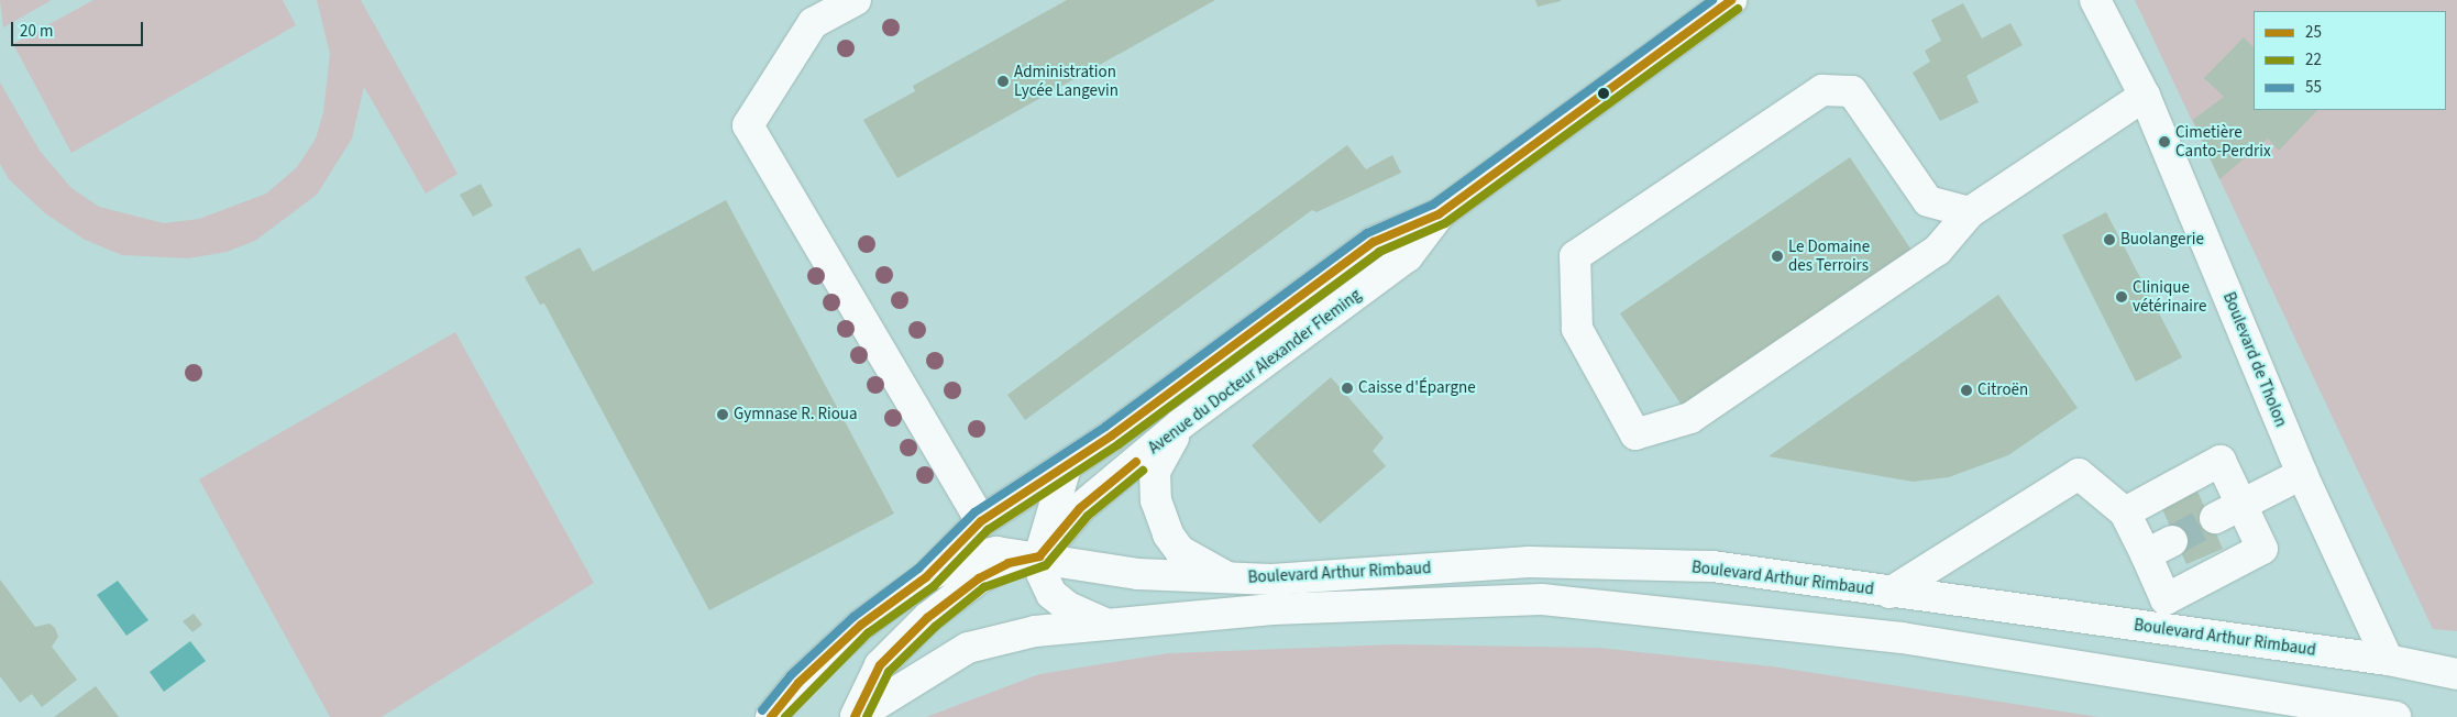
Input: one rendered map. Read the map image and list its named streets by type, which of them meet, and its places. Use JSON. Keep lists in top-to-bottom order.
{
  "streets": {
    "main road": ["Boulevard de Tholon", "Avenue du Docteur Alexander Fleming", "Boulevard Arthur Rimbaud"]
  },
  "crossings": [
    ["Boulevard de Tholon", "Boulevard Arthur Rimbaud"],
    ["Avenue du Docteur Alexander Fleming", "Boulevard Arthur Rimbaud"]
  ],
  "places": [
    "Administration Lycée Langevin",
    "Cimetière Canto-Perdrix",
    "Buolangerie",
    "Le Domaine des Terroirs",
    "Clinique vétérinaire",
    "Caisse d'Épargne",
    "Citroën",
    "Gymnase R. Rioua"
  ],
  "lines": ["transit line 25", "transit line 55", "transit line 22"],
  "legend": ["25", "22", "55"],
  "scale_bar": "20 m"
}
